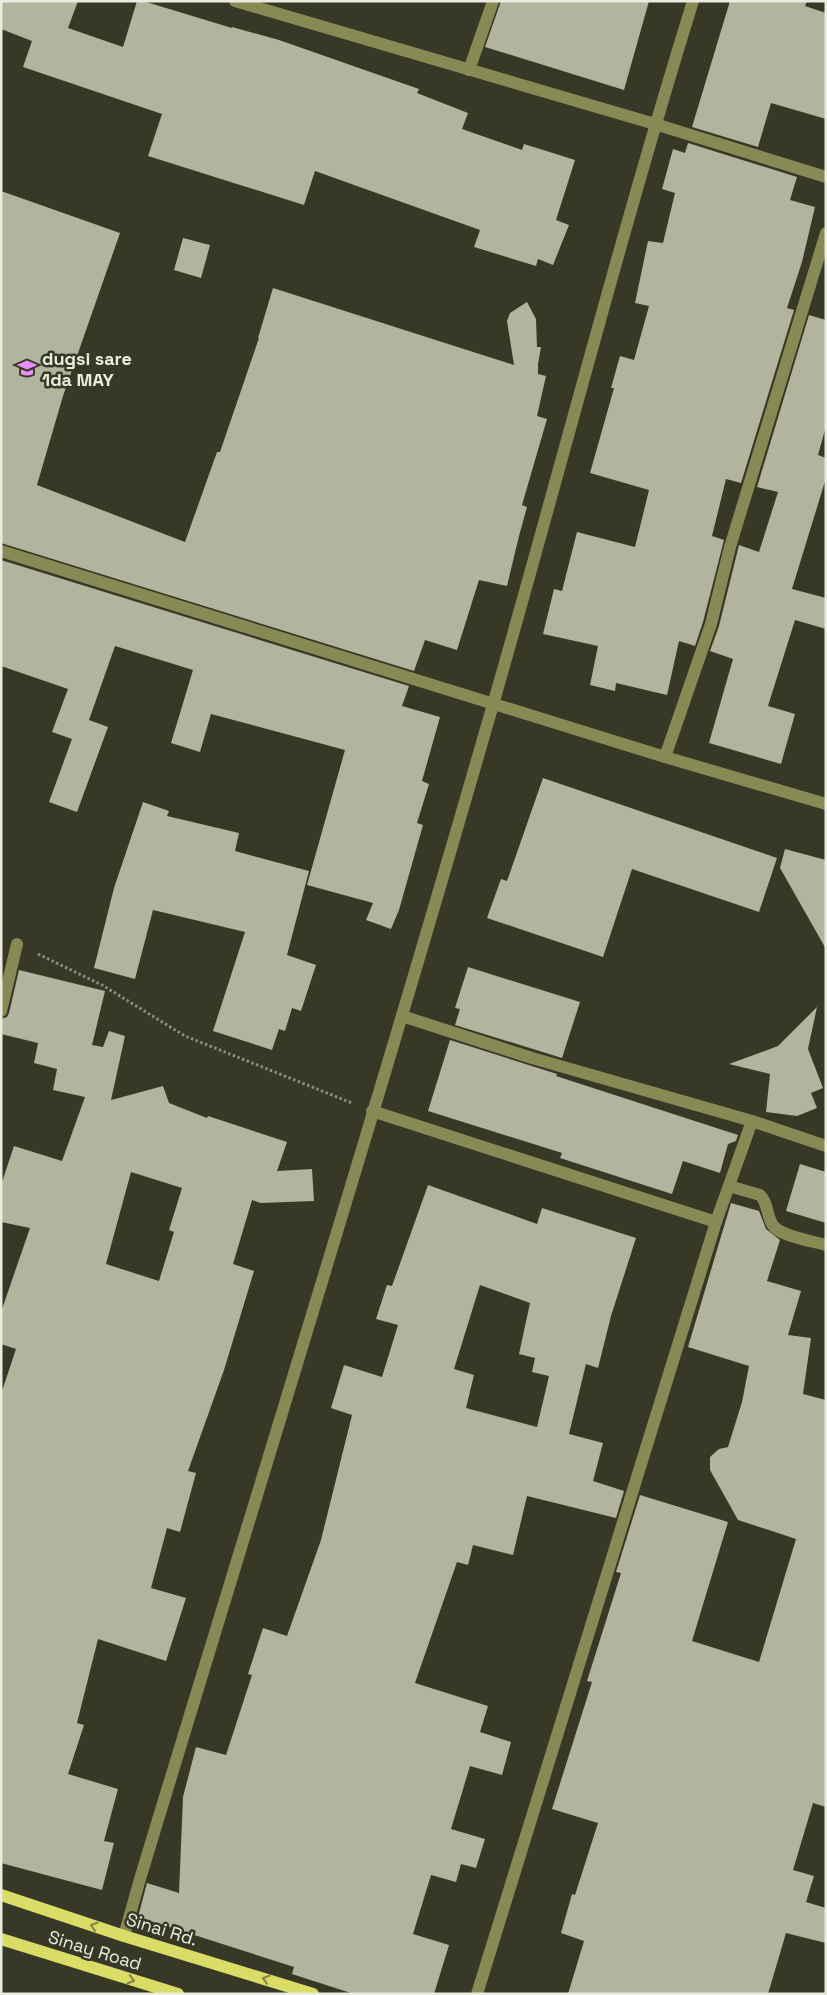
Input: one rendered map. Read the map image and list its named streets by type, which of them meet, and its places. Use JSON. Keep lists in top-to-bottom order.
{
  "streets": {
    "main road": ["Sinai Rd.", "Sinay Road"]
  },
  "one_way": ["Sinai Rd.", "Sinay Road"],
  "places": {
    "school or university": ["dugsi sare 1da MAY"]
  }
}
